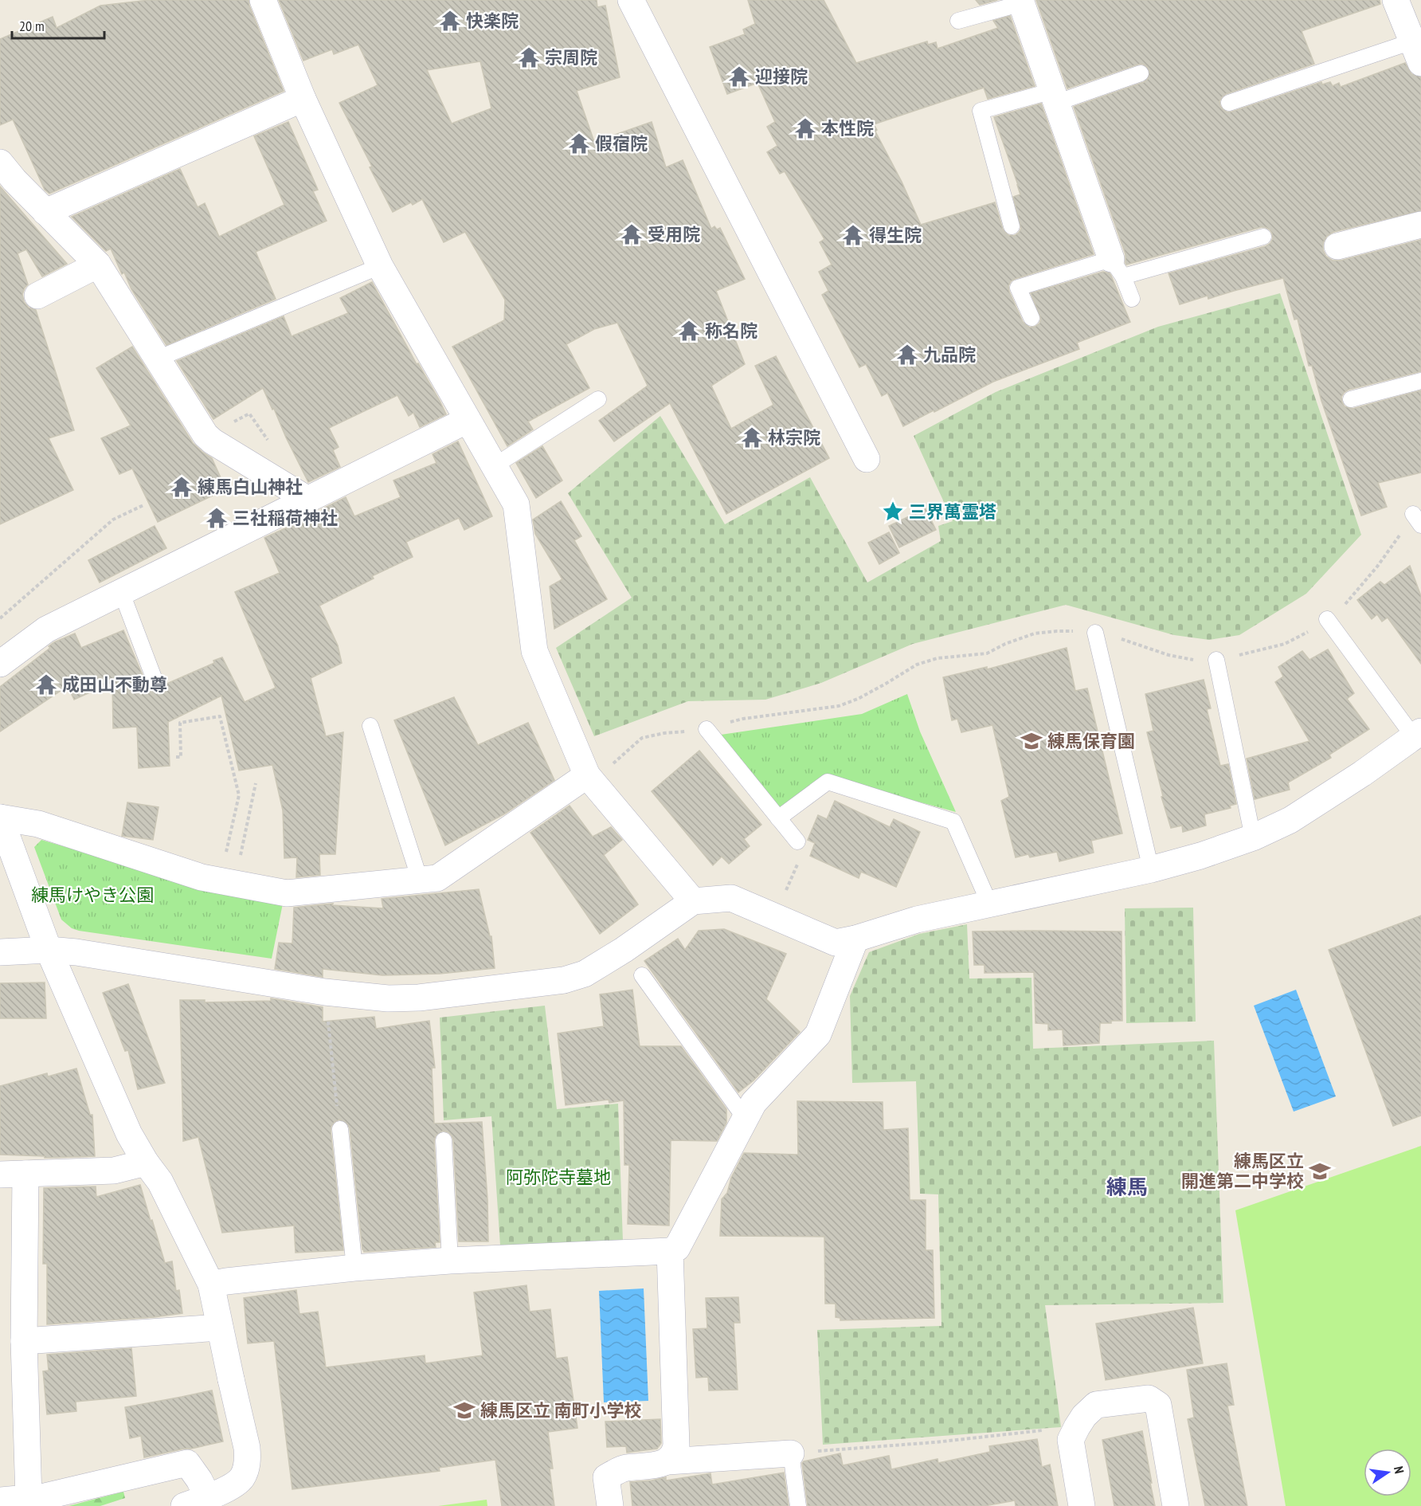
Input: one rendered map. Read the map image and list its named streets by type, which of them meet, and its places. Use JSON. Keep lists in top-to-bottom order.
{
  "districts": ["練馬"],
  "parks": ["練馬けやき公園", "阿弥陀寺墓地"],
  "places": {
    "temple": [
      "快楽院",
      "宗周院",
      "迎接院",
      "本性院",
      "假宿院",
      "受用院",
      "得生院",
      "称名院",
      "九品院",
      "林宗院",
      "練馬白山神社",
      "三社稲荷神社",
      "成田山不動尊"
    ],
    "place": ["三界萬霊塔"],
    "school or university": ["練馬保育園", "練馬区立 開進第二中学校", "練馬区立 南町小学校"]
  },
  "scale_bar": "20 m",
  "north": "right"
}
